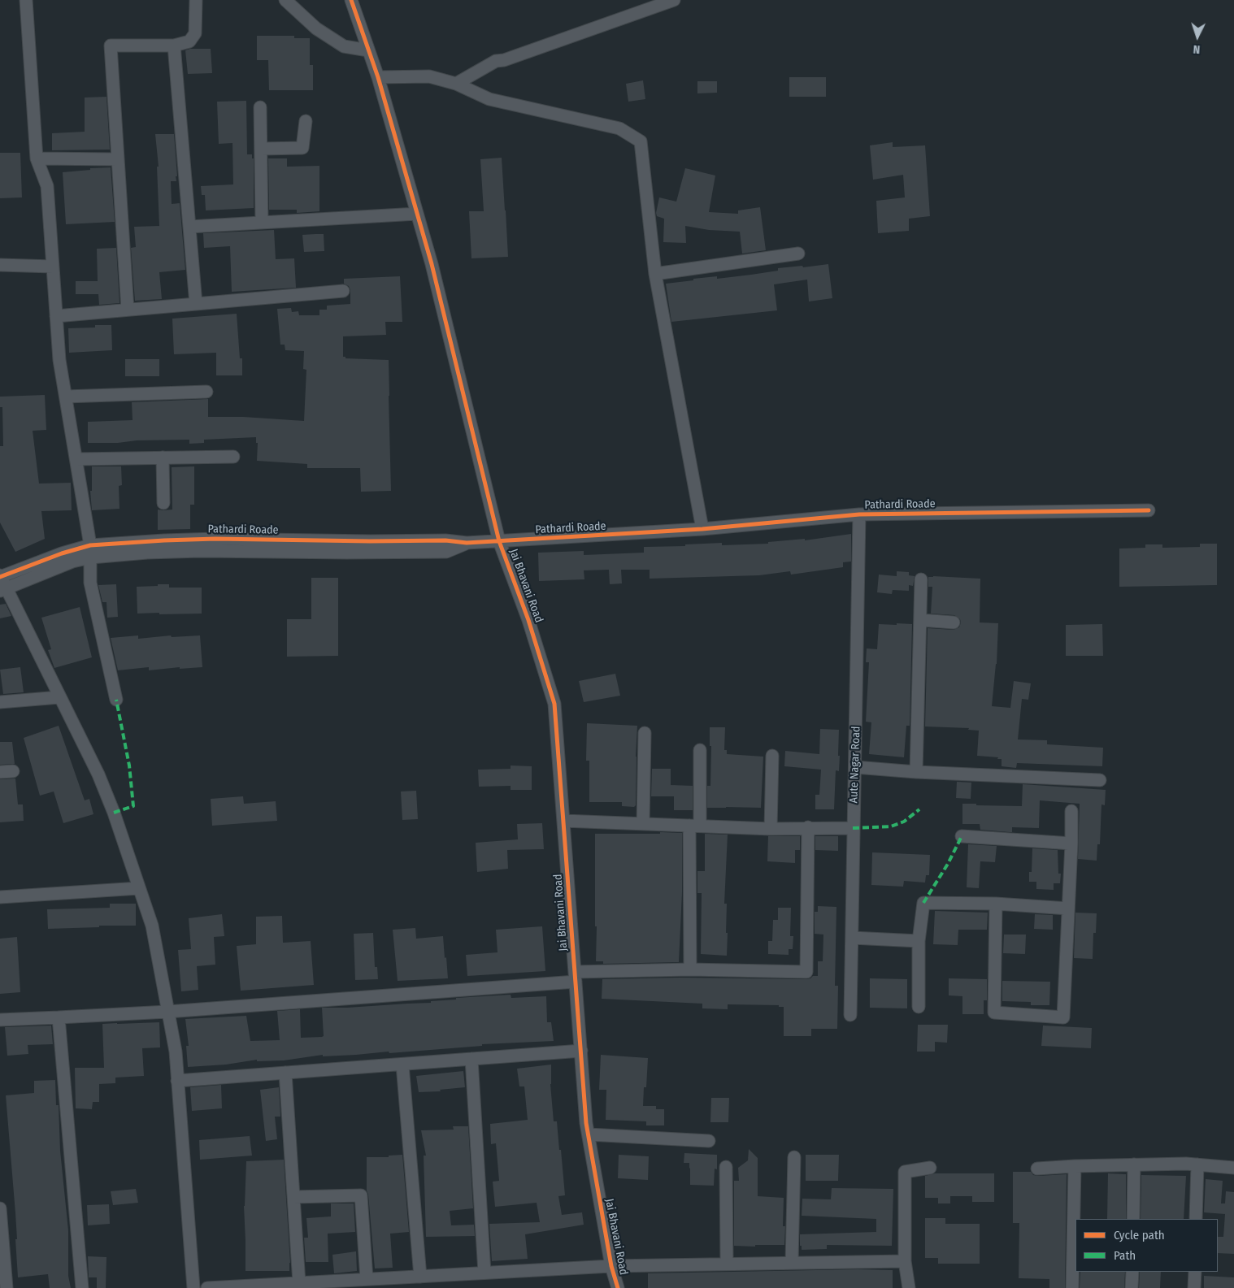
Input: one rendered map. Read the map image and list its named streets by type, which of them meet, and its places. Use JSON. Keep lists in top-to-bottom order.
{
  "streets": {
    "street": ["Pathardi Roade", "Jai Bhavani Road", "Aute Nagar Road"]
  },
  "crossings": [
    ["Pathardi Roade", "Jai Bhavani Road"],
    ["Pathardi Roade", "Aute Nagar Road"]
  ],
  "legend": ["Cycle path", "Path"],
  "north": "bottom"
}
